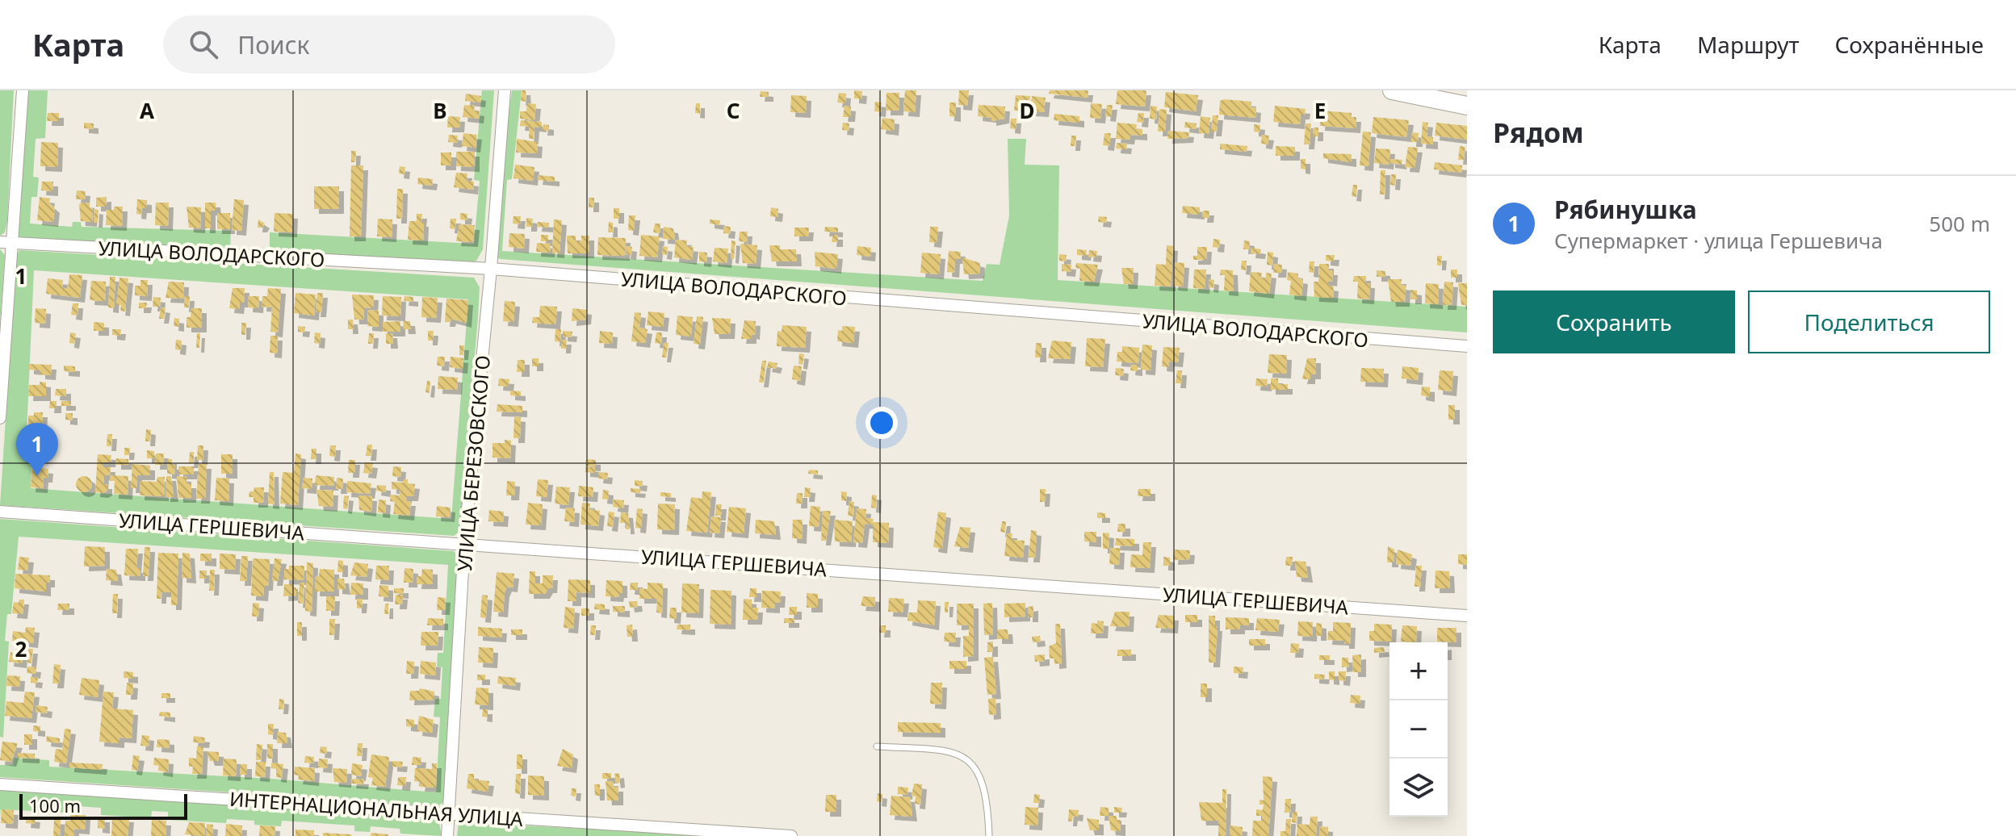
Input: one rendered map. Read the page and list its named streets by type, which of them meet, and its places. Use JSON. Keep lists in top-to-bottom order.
{
  "streets": {
    "street": [
      "УЛИЦА ВОЛОДАРСКОГО",
      "УЛИЦА БЕРЕЗОВСКОГО",
      "УЛИЦА ГЕРШЕВИЧА",
      "ИНТЕРНАЦИОНАЛЬНАЯ УЛИЦА"
    ]
  },
  "crossings": [
    ["УЛИЦА ВОЛОДАРСКОГО", "УЛИЦА БЕРЕЗОВСКОГО"],
    ["УЛИЦА БЕРЕЗОВСКОГО", "УЛИЦА ГЕРШЕВИЧА"],
    ["УЛИЦА БЕРЕЗОВСКОГО", "ИНТЕРНАЦИОНАЛЬНАЯ УЛИЦА"]
  ],
  "scale_bar": "100 m",
  "page": {
    "header": "Карта",
    "search": "Поиск",
    "nav": ["Карта", "Маршрут", "Сохранённые"],
    "heading": "Рядом",
    "list": [
      {
        "mark": "1",
        "name": "Рябинушка",
        "note": "Супермаркет · улица Гершевича",
        "value": "500 m"
      }
    ],
    "buttons": ["Сохранить", "Поделиться"],
    "pins": "1",
    "map_buttons": ["+", "−"],
    "scale": "100 m"
  },
  "grid": {
    "columns": [
      "A",
      "B",
      "C",
      "D",
      "E"
    ],
    "rows": ["1", "2"]
  }
}
